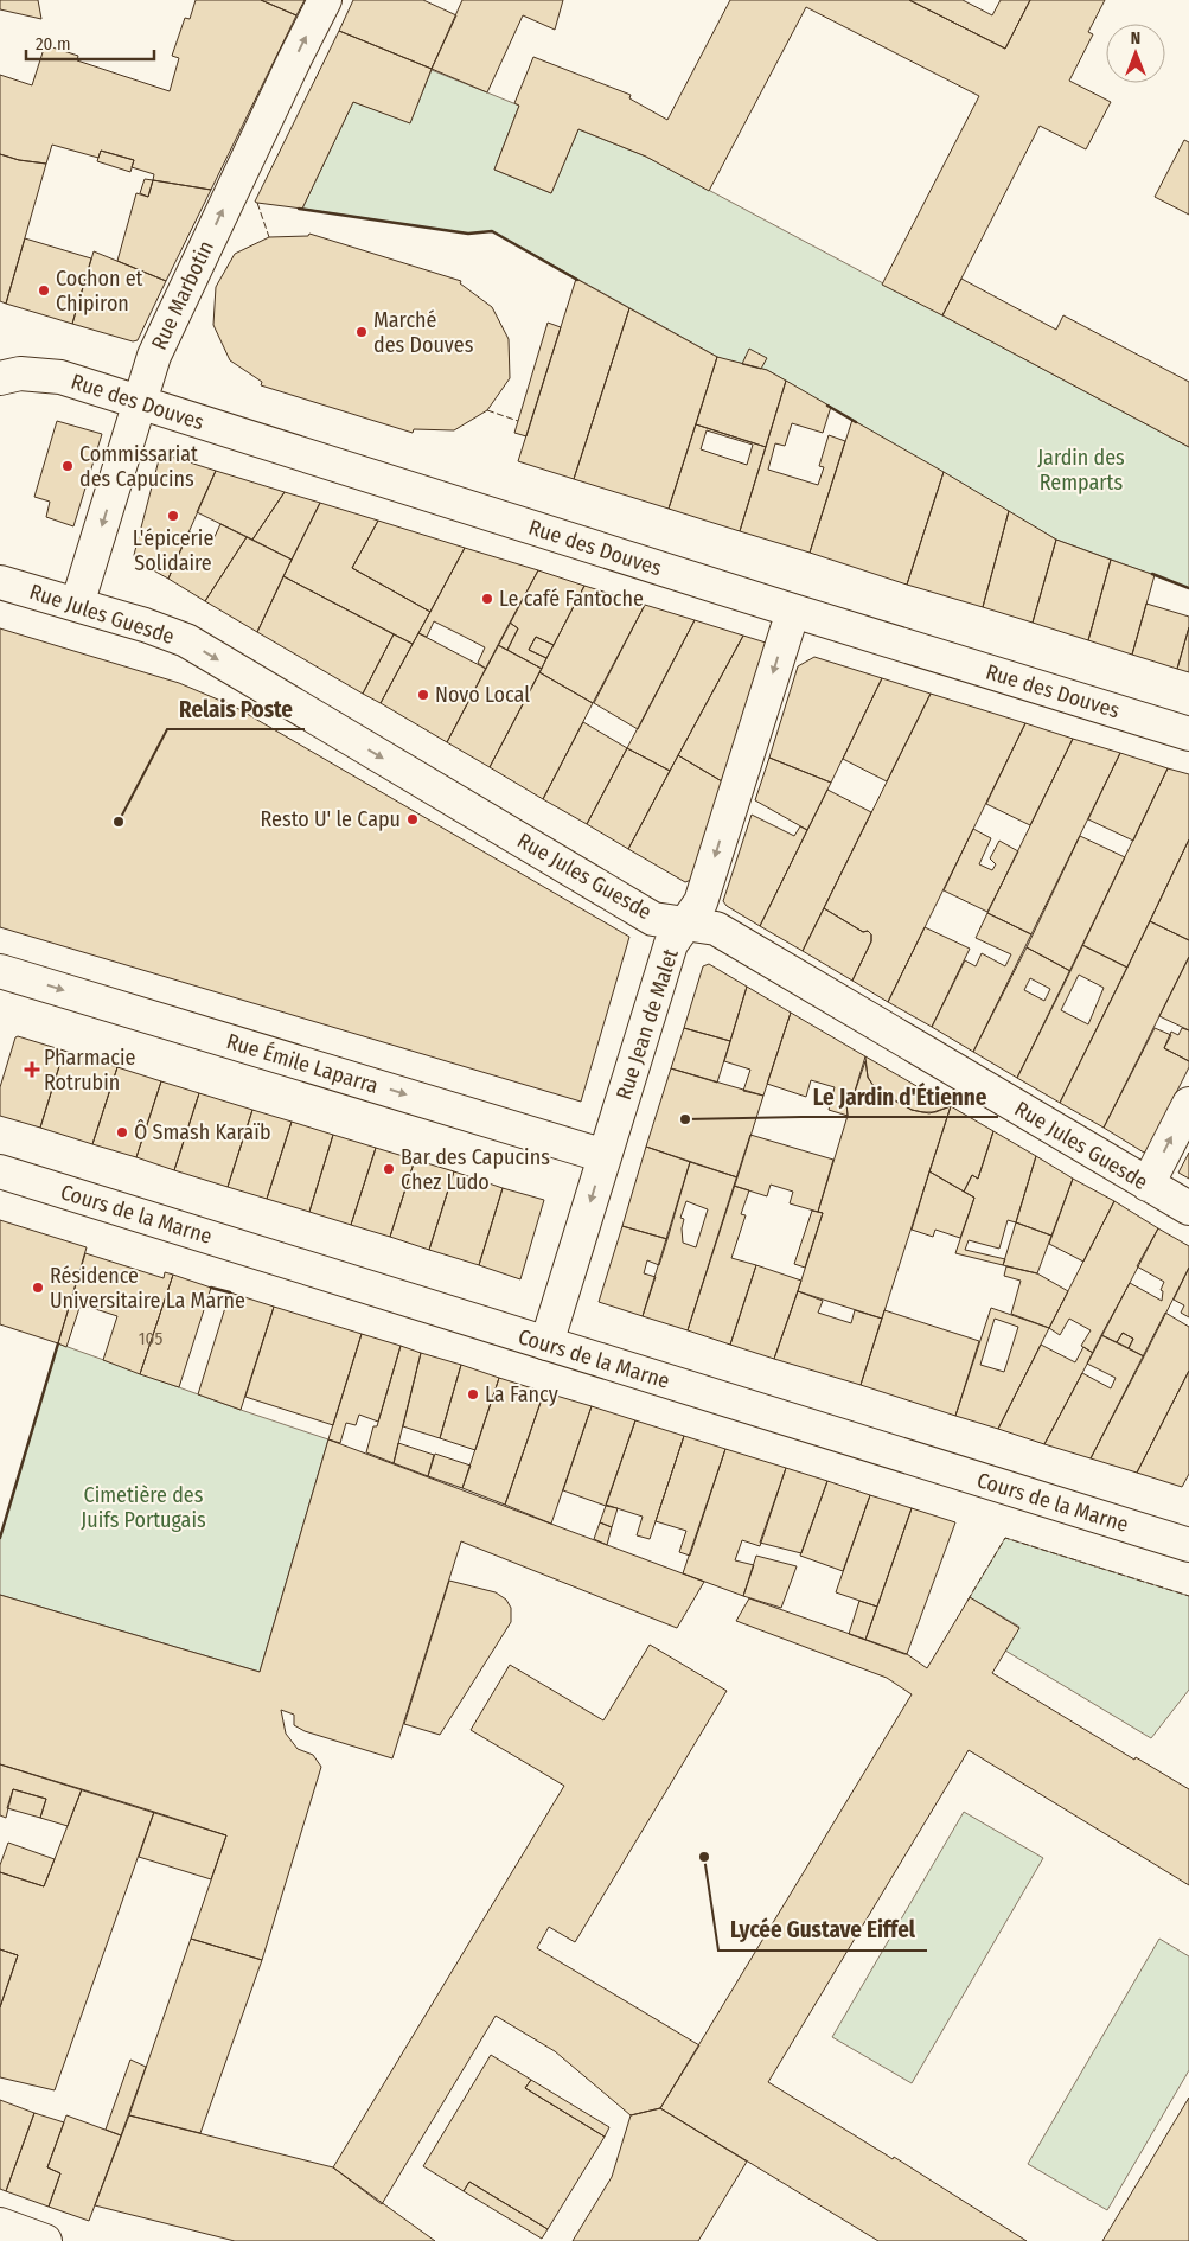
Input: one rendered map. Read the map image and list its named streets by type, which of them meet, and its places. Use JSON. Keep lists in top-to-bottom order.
{
  "streets": {
    "street": [
      "Rue Marbotin",
      "Rue des Douves",
      "Rue Jules Guesde",
      "Rue Jean de Malet",
      "Rue Émile Laparra",
      "Cours de la Marne"
    ]
  },
  "crossings": [
    ["Rue Marbotin", "Rue des Douves"],
    ["Rue Marbotin", "Rue Jules Guesde"],
    ["Rue des Douves", "Rue Jean de Malet"],
    ["Rue Jules Guesde", "Rue Jean de Malet"],
    ["Rue Jean de Malet", "Rue Émile Laparra"],
    ["Rue Jean de Malet", "Cours de la Marne"]
  ],
  "one_way": ["Rue Jules Guesde", "Rue Jean de Malet", "Rue Émile Laparra"],
  "parks": ["Jardin des Remparts", "Cimetière des Juifs Portugais"],
  "places": {
    "other": [
      "Cochon et Chipiron",
      "Marché des Douves",
      "Commissariat des Capucins",
      "L'épicerie Solidaire",
      "Le café Fantoche",
      "Novo Local",
      "Resto U' le Capu",
      "Relais Poste",
      "Le Jardin d'Étienne",
      "Ô Smash Karaïb",
      "Bar des Capucins Chez Ludo",
      "Résidence Universitaire La Marne",
      "La Fancy",
      "Lycée Gustave Eiffel"
    ],
    "health": ["Pharmacie Rotrubin"]
  },
  "house_numbers": ["105"],
  "scale_bar": "20 m",
  "north": "top"
}
